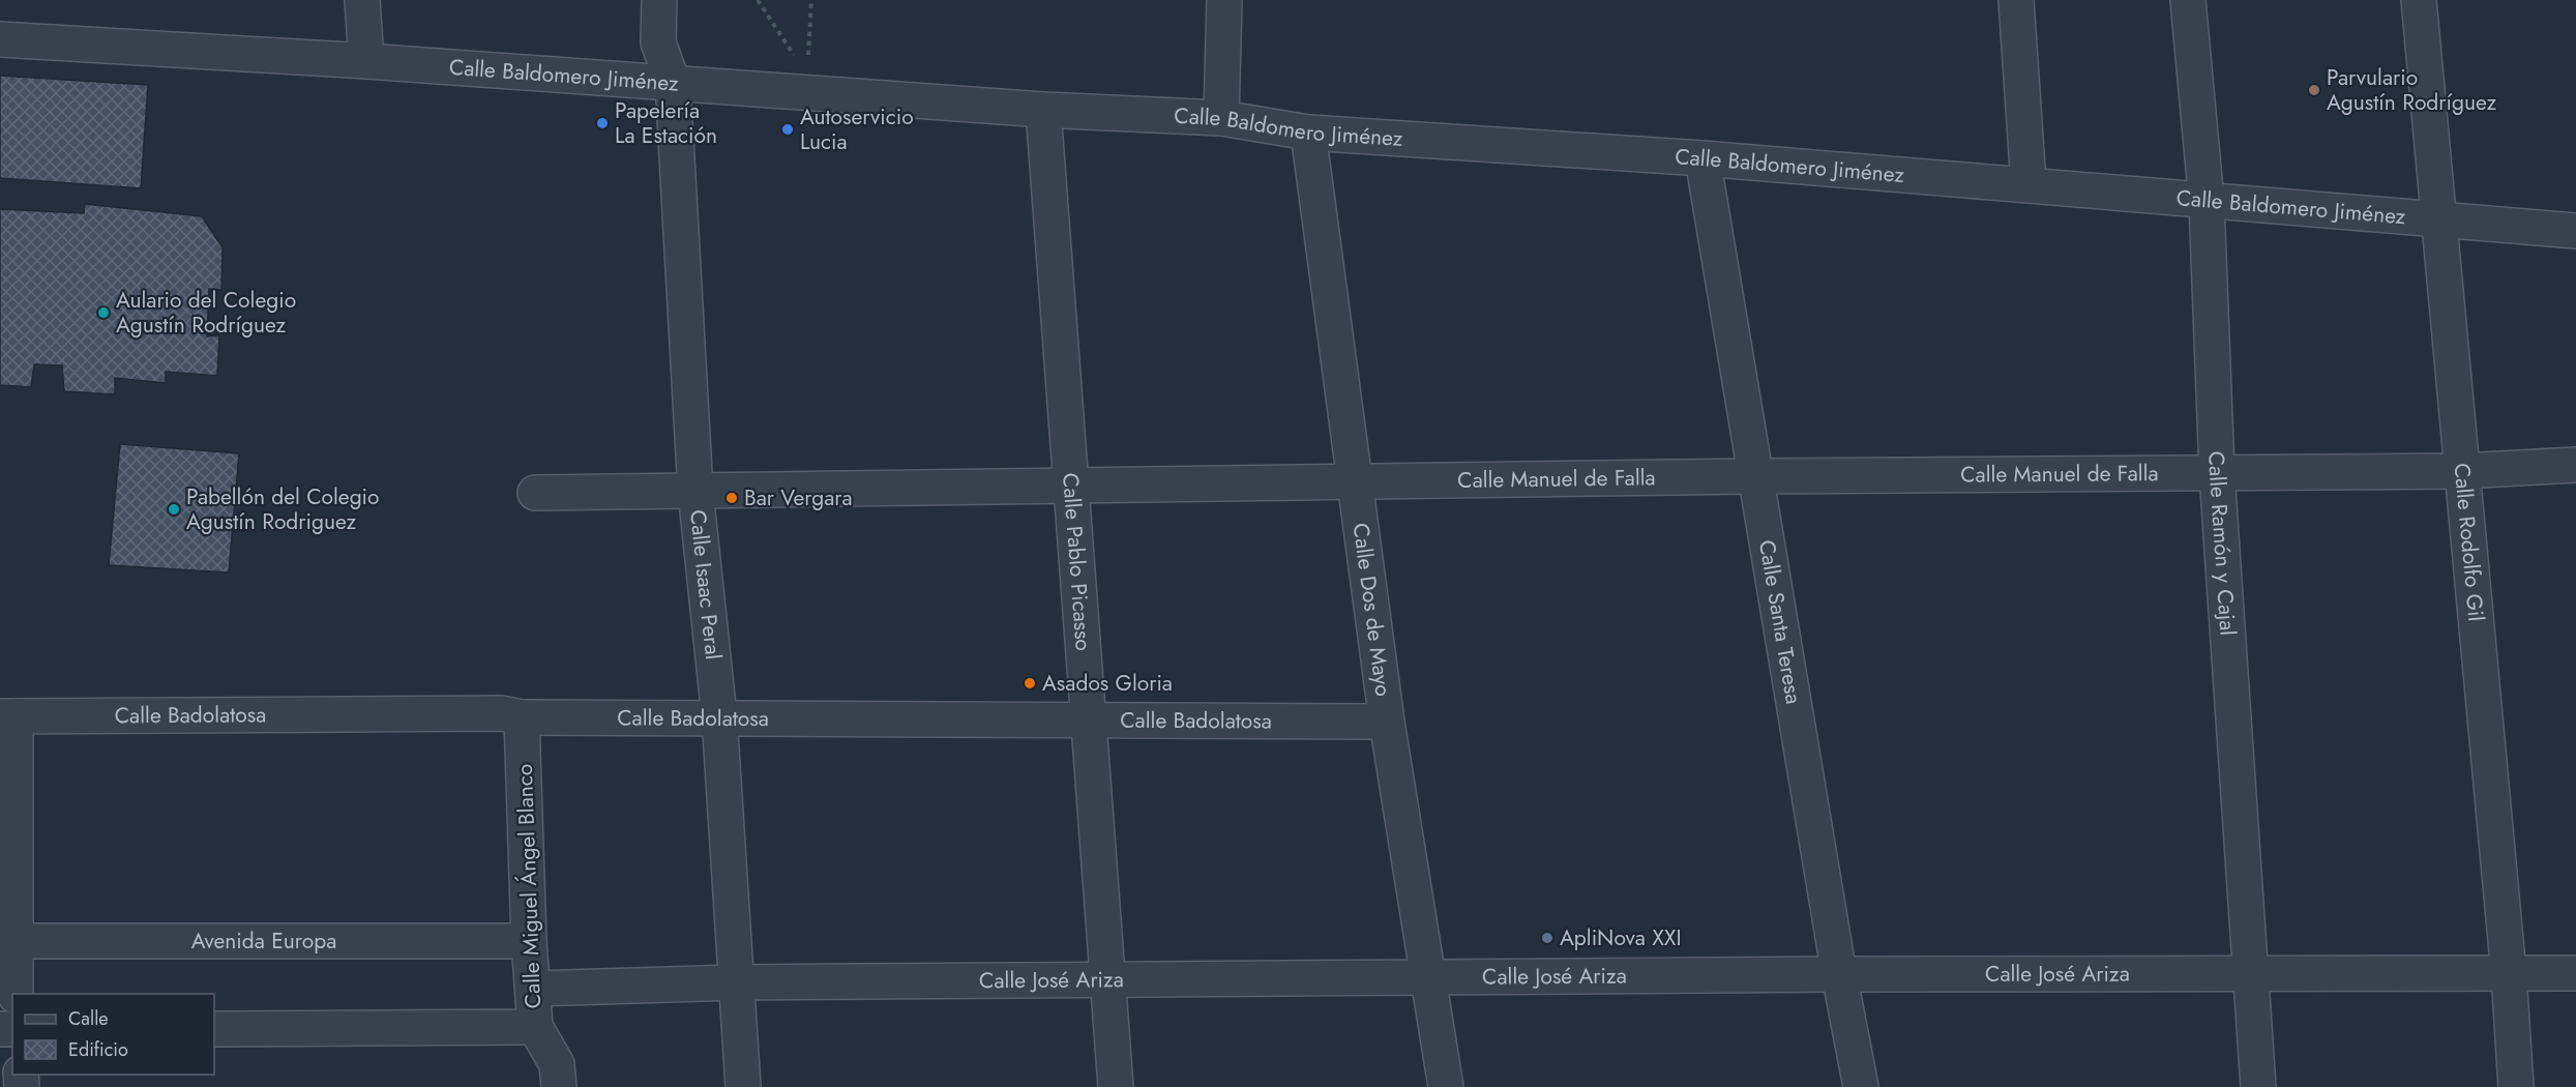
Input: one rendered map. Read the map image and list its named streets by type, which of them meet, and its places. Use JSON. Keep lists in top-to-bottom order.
{
  "streets": {
    "street": [
      "Calle Baldomero Jiménez",
      "Calle Manuel de Falla",
      "Calle Ramón y Cajal",
      "Calle Rodolfo Gil",
      "Calle Pablo Picasso",
      "Calle Isaac Peral",
      "Calle Dos de Mayo",
      "Calle Santa Teresa",
      "Calle Badolatosa",
      "Calle Miguel Ángel Blanco",
      "Avenida Europa",
      "Calle José Ariza"
    ]
  },
  "crossings": [
    ["Calle Baldomero Jiménez", "Calle Ramón y Cajal"],
    ["Calle Baldomero Jiménez", "Calle Rodolfo Gil"],
    ["Calle Baldomero Jiménez", "Calle Pablo Picasso"],
    ["Calle Baldomero Jiménez", "Calle Isaac Peral"],
    ["Calle Baldomero Jiménez", "Calle Dos de Mayo"],
    ["Calle Baldomero Jiménez", "Calle Santa Teresa"],
    ["Calle Manuel de Falla", "Calle Ramón y Cajal"],
    ["Calle Manuel de Falla", "Calle Rodolfo Gil"],
    ["Calle Manuel de Falla", "Calle Pablo Picasso"],
    ["Calle Manuel de Falla", "Calle Isaac Peral"],
    ["Calle Manuel de Falla", "Calle Dos de Mayo"],
    ["Calle Manuel de Falla", "Calle Santa Teresa"],
    ["Calle Ramón y Cajal", "Calle José Ariza"],
    ["Calle Rodolfo Gil", "Calle José Ariza"],
    ["Calle Pablo Picasso", "Calle Badolatosa"],
    ["Calle Pablo Picasso", "Calle José Ariza"],
    ["Calle Isaac Peral", "Calle Badolatosa"],
    ["Calle Isaac Peral", "Calle José Ariza"],
    ["Calle Dos de Mayo", "Calle Badolatosa"],
    ["Calle Dos de Mayo", "Calle José Ariza"],
    ["Calle Santa Teresa", "Calle José Ariza"],
    ["Calle Badolatosa", "Calle Miguel Ángel Blanco"],
    ["Calle Miguel Ángel Blanco", "Avenida Europa"],
    ["Calle Miguel Ángel Blanco", "Calle José Ariza"]
  ],
  "places": [
    "Parvulario Agustín Rodríguez",
    "Papelería La Estación",
    "Autoservicio Lucia",
    "Aulario del Colegio Agustín Rodríguez",
    "Bar Vergara",
    "Pabellón del Colegio Agustín Rodriguez",
    "Asados Gloria",
    "ApliNova XXI"
  ],
  "legend": ["Calle", "Edificio"]
}
